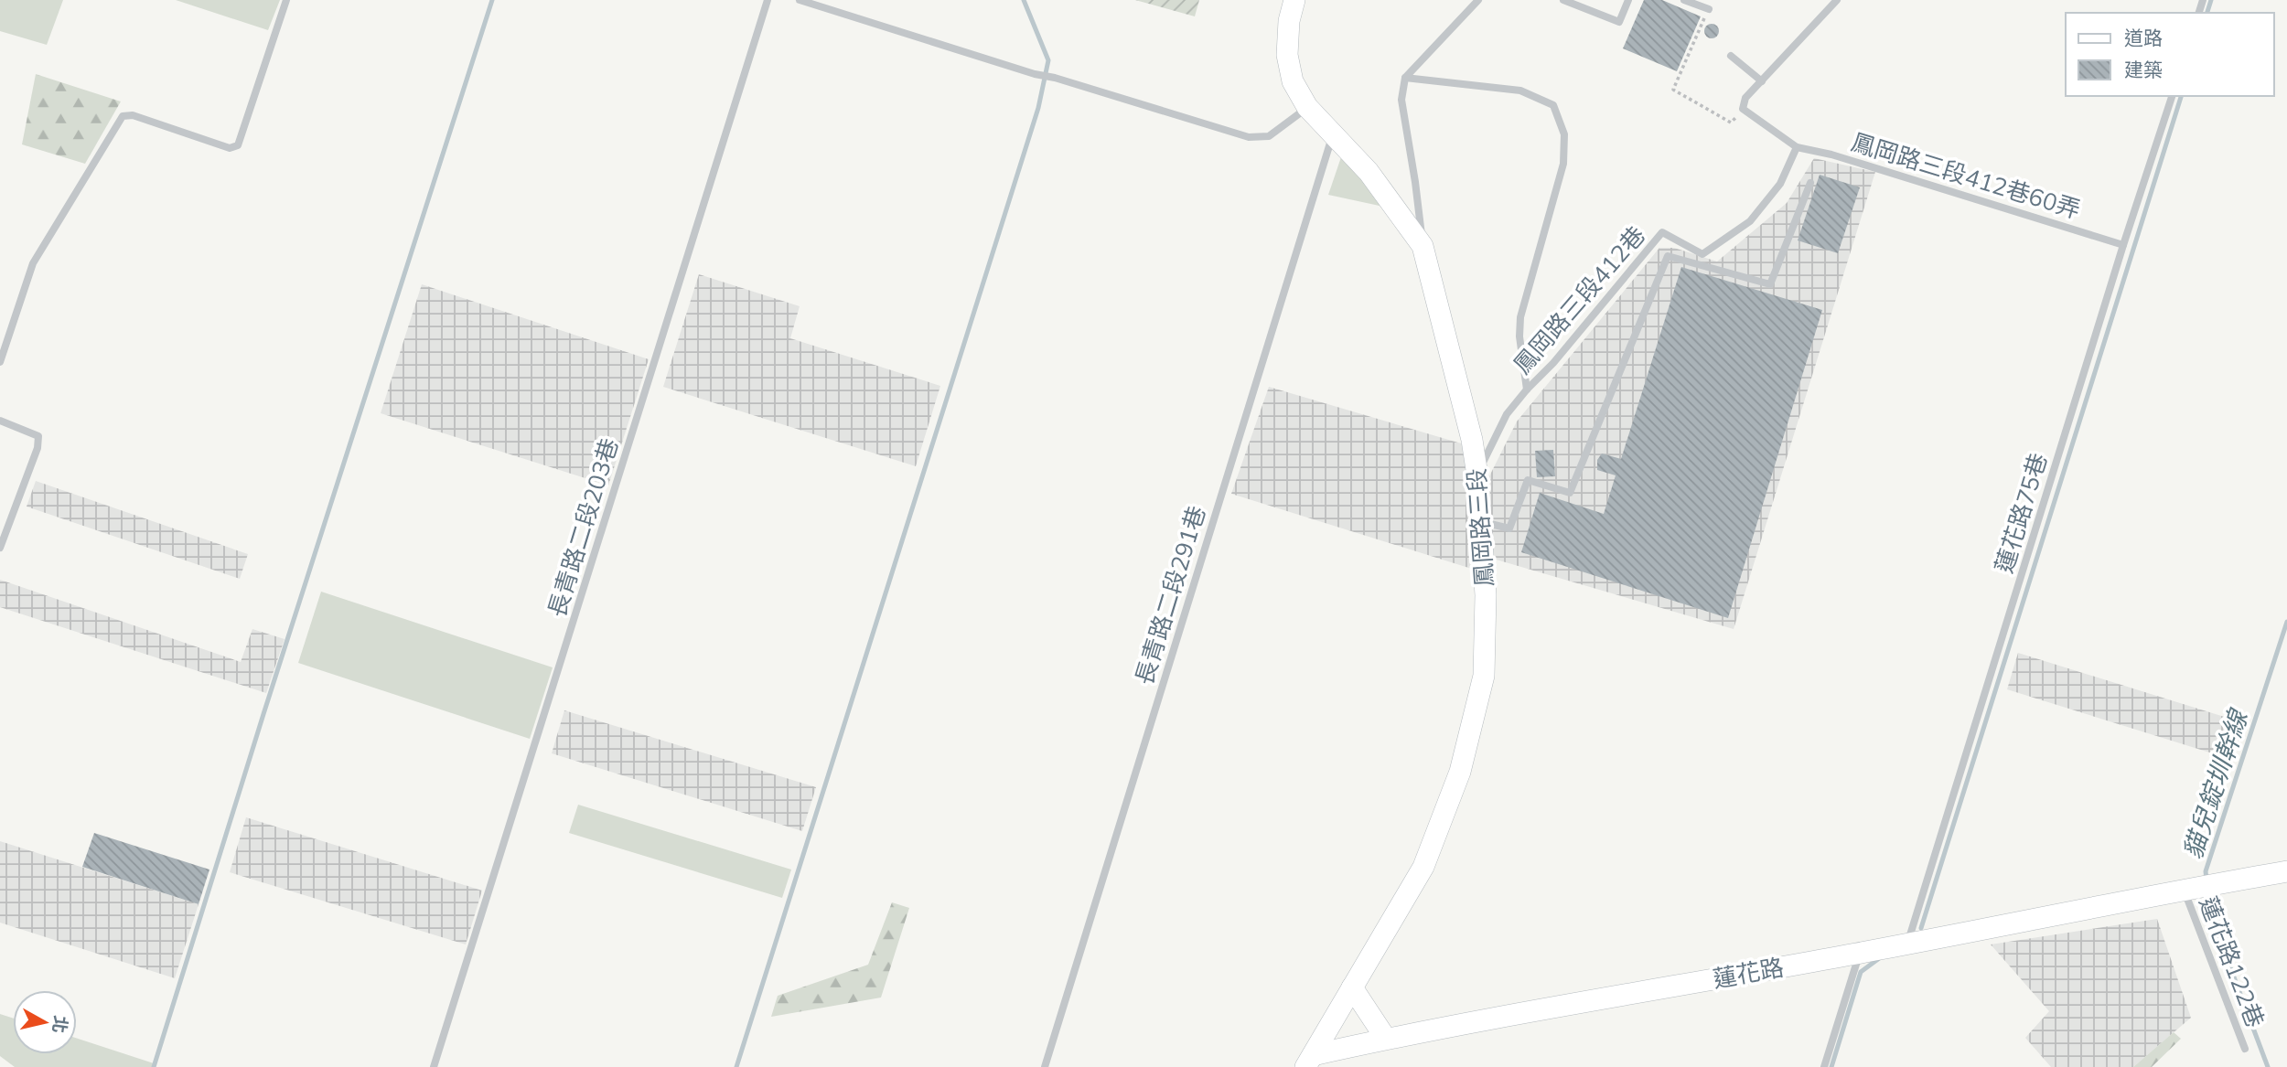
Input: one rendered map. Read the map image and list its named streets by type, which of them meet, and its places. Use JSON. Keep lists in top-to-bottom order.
{
  "streets": {
    "street": ["鳳岡路三段", "蓮花路"],
    "lane": [
      "鳳岡路三段412巷60弄",
      "鳳岡路三段412巷",
      "蓮花路75巷",
      "長青路二段203巷",
      "長青路二段291巷",
      "蓮花路122巷"
    ]
  },
  "crossings": [
    ["鳳岡路三段412巷60弄", "鳳岡路三段412巷"],
    ["鳳岡路三段412巷60弄", "蓮花路75巷"],
    ["鳳岡路三段412巷", "鳳岡路三段"],
    ["蓮花路75巷", "蓮花路"],
    ["鳳岡路三段", "長青路二段291巷"],
    ["鳳岡路三段", "蓮花路"],
    ["蓮花路122巷", "蓮花路"]
  ],
  "water": ["貓兒錠圳幹線"],
  "legend": ["道路", "建築"],
  "north": "right"
}
